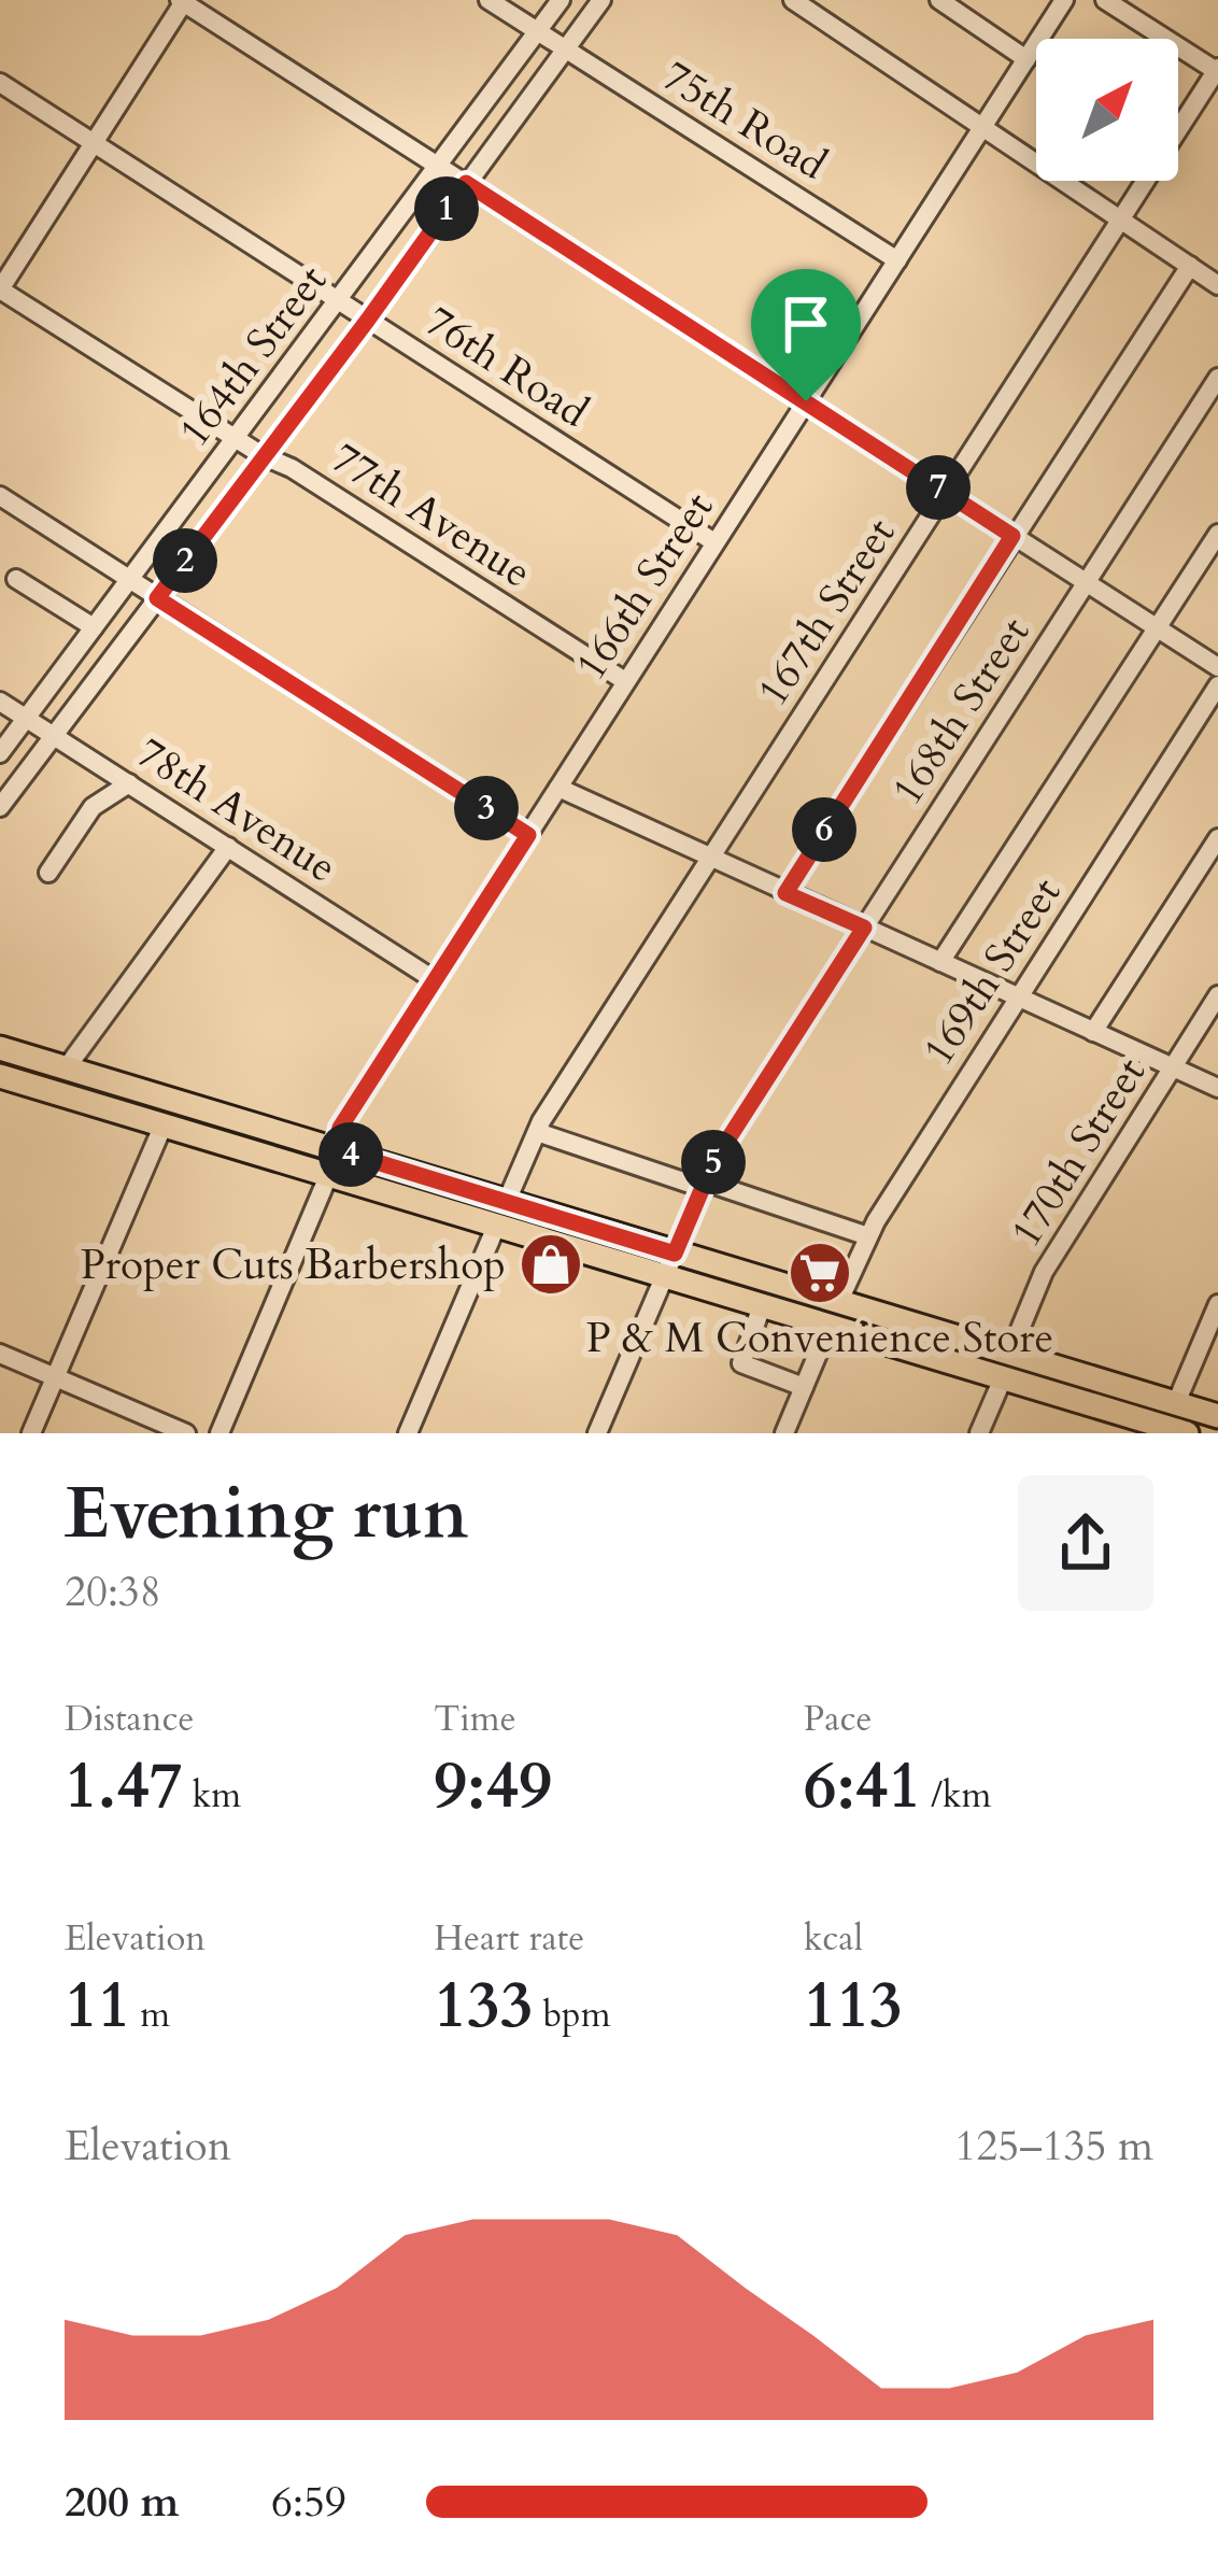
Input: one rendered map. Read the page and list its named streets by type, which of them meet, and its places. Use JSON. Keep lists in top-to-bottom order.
{
  "streets": {
    "street": [
      "75th Road",
      "164th Street",
      "76th Road",
      "77th Avenue",
      "166th Street",
      "167th Street",
      "168th Street",
      "78th Avenue",
      "169th Street",
      "170th Street"
    ]
  },
  "crossings": [
    ["75th Road", "164th Street"],
    ["75th Road", "166th Street"],
    ["164th Street", "76th Road"],
    ["164th Street", "77th Avenue"],
    ["164th Street", "78th Avenue"],
    ["76th Road", "166th Street"],
    ["77th Avenue", "166th Street"],
    ["166th Street", "78th Avenue"]
  ],
  "places": {
    "shop": ["Proper Cuts Barbershop"],
    "supermarket": ["P & M Convenience Store"]
  },
  "north": "top right",
  "page": {
    "pins": [
      "1",
      "7",
      "2",
      "3",
      "6",
      "4",
      "5"
    ],
    "heading": ["Evening run", "20:38"],
    "stats": [
      ["Distance", "1.47 km"],
      ["Time", "9:49"],
      ["Pace", "6:41 /km"],
      ["Elevation", "11 m"],
      ["Heart rate", "133 bpm"],
      ["kcal", "113"]
    ],
    "chart": ["Elevation", "125–135 m"],
    "list": [
      {
        "name": "200 m",
        "note": "6:59"
      }
    ]
  }
}
